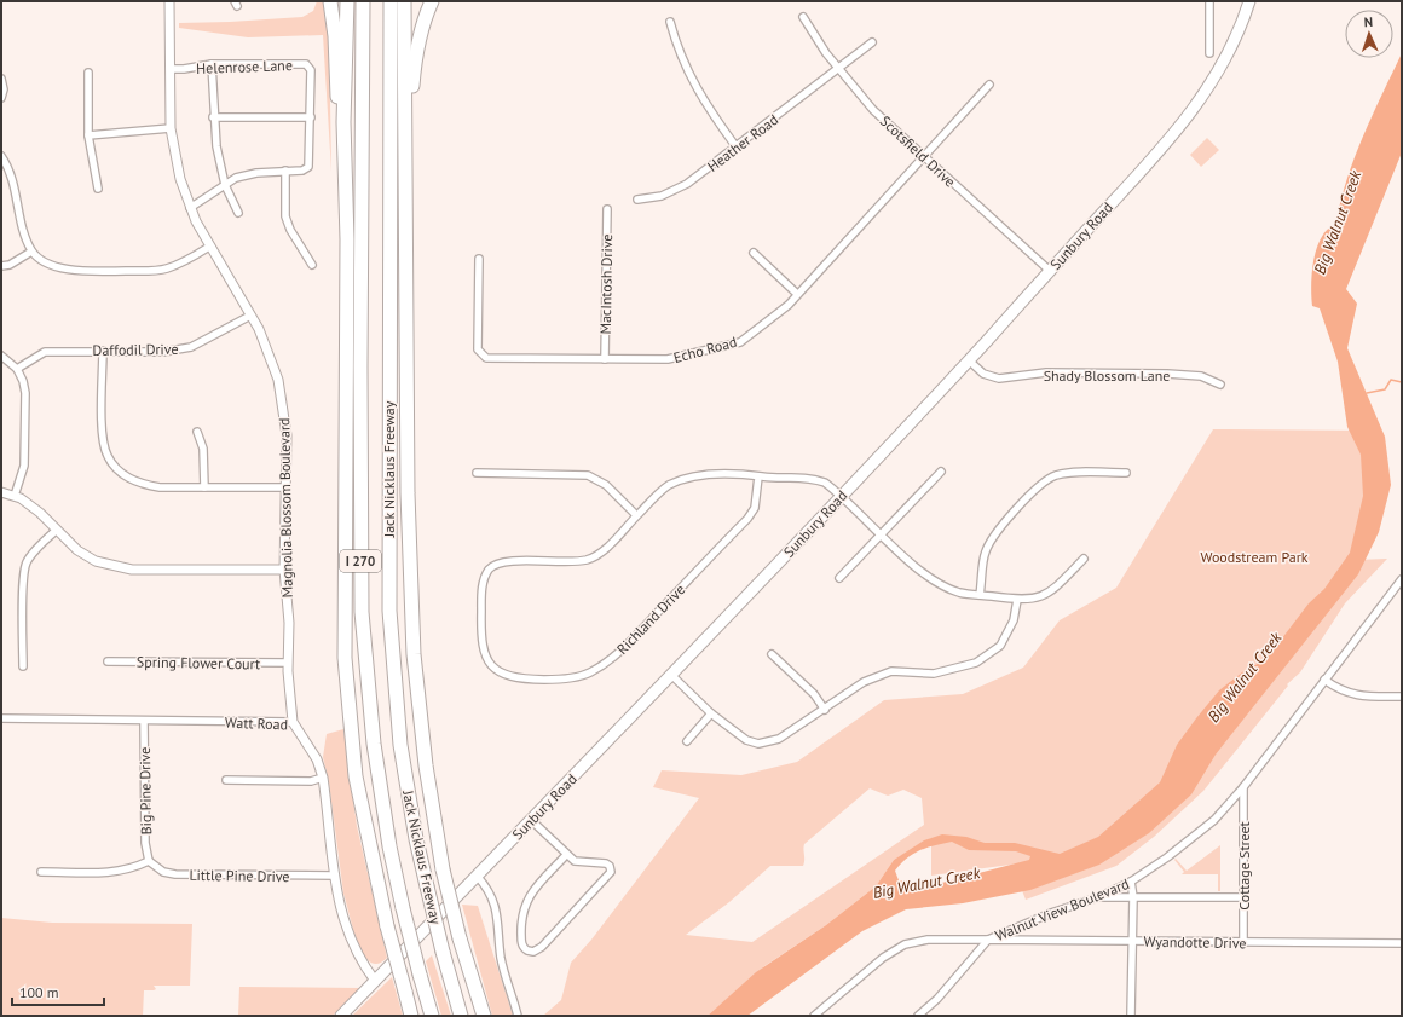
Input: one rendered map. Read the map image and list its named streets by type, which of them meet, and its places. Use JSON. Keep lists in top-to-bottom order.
{
  "streets": {
    "highway": ["Jack Nicklaus Freeway", "I 270"],
    "main road": ["Sunbury Road"],
    "street": [
      "Helenrose Lane",
      "Heather Road",
      "Scotsfield Drive",
      "MacIntosh Drive",
      "Daffodil Drive",
      "Echo Road",
      "Shady Blossom Lane",
      "Magnolia Blossom Boulevard",
      "Richland Drive",
      "Spring Flower Court",
      "Watt Road",
      "Big Pine Drive",
      "Cottage Street",
      "Little Pine Drive",
      "Walnut View Boulevard",
      "Wyandotte Drive"
    ]
  },
  "crossings": [
    ["Helenrose Lane", "Magnolia Blossom Boulevard"],
    ["Heather Road", "Scotsfield Drive"],
    ["Scotsfield Drive", "Sunbury Road"],
    ["Scotsfield Drive", "Echo Road"],
    ["Sunbury Road", "Shady Blossom Lane"],
    ["Sunbury Road", "Watt Road"],
    ["MacIntosh Drive", "Echo Road"],
    ["Daffodil Drive", "Magnolia Blossom Boulevard"],
    ["Magnolia Blossom Boulevard", "Spring Flower Court"],
    ["Magnolia Blossom Boulevard", "Watt Road"],
    ["Watt Road", "Big Pine Drive"],
    ["Watt Road", "Little Pine Drive"],
    ["Big Pine Drive", "Little Pine Drive"],
    ["Cottage Street", "Walnut View Boulevard"],
    ["Cottage Street", "Wyandotte Drive"],
    ["Walnut View Boulevard", "Wyandotte Drive"]
  ],
  "water": ["Big Walnut Creek"],
  "parks": ["Woodstream Park"],
  "scale_bar": "100 m",
  "north": "top"
}
